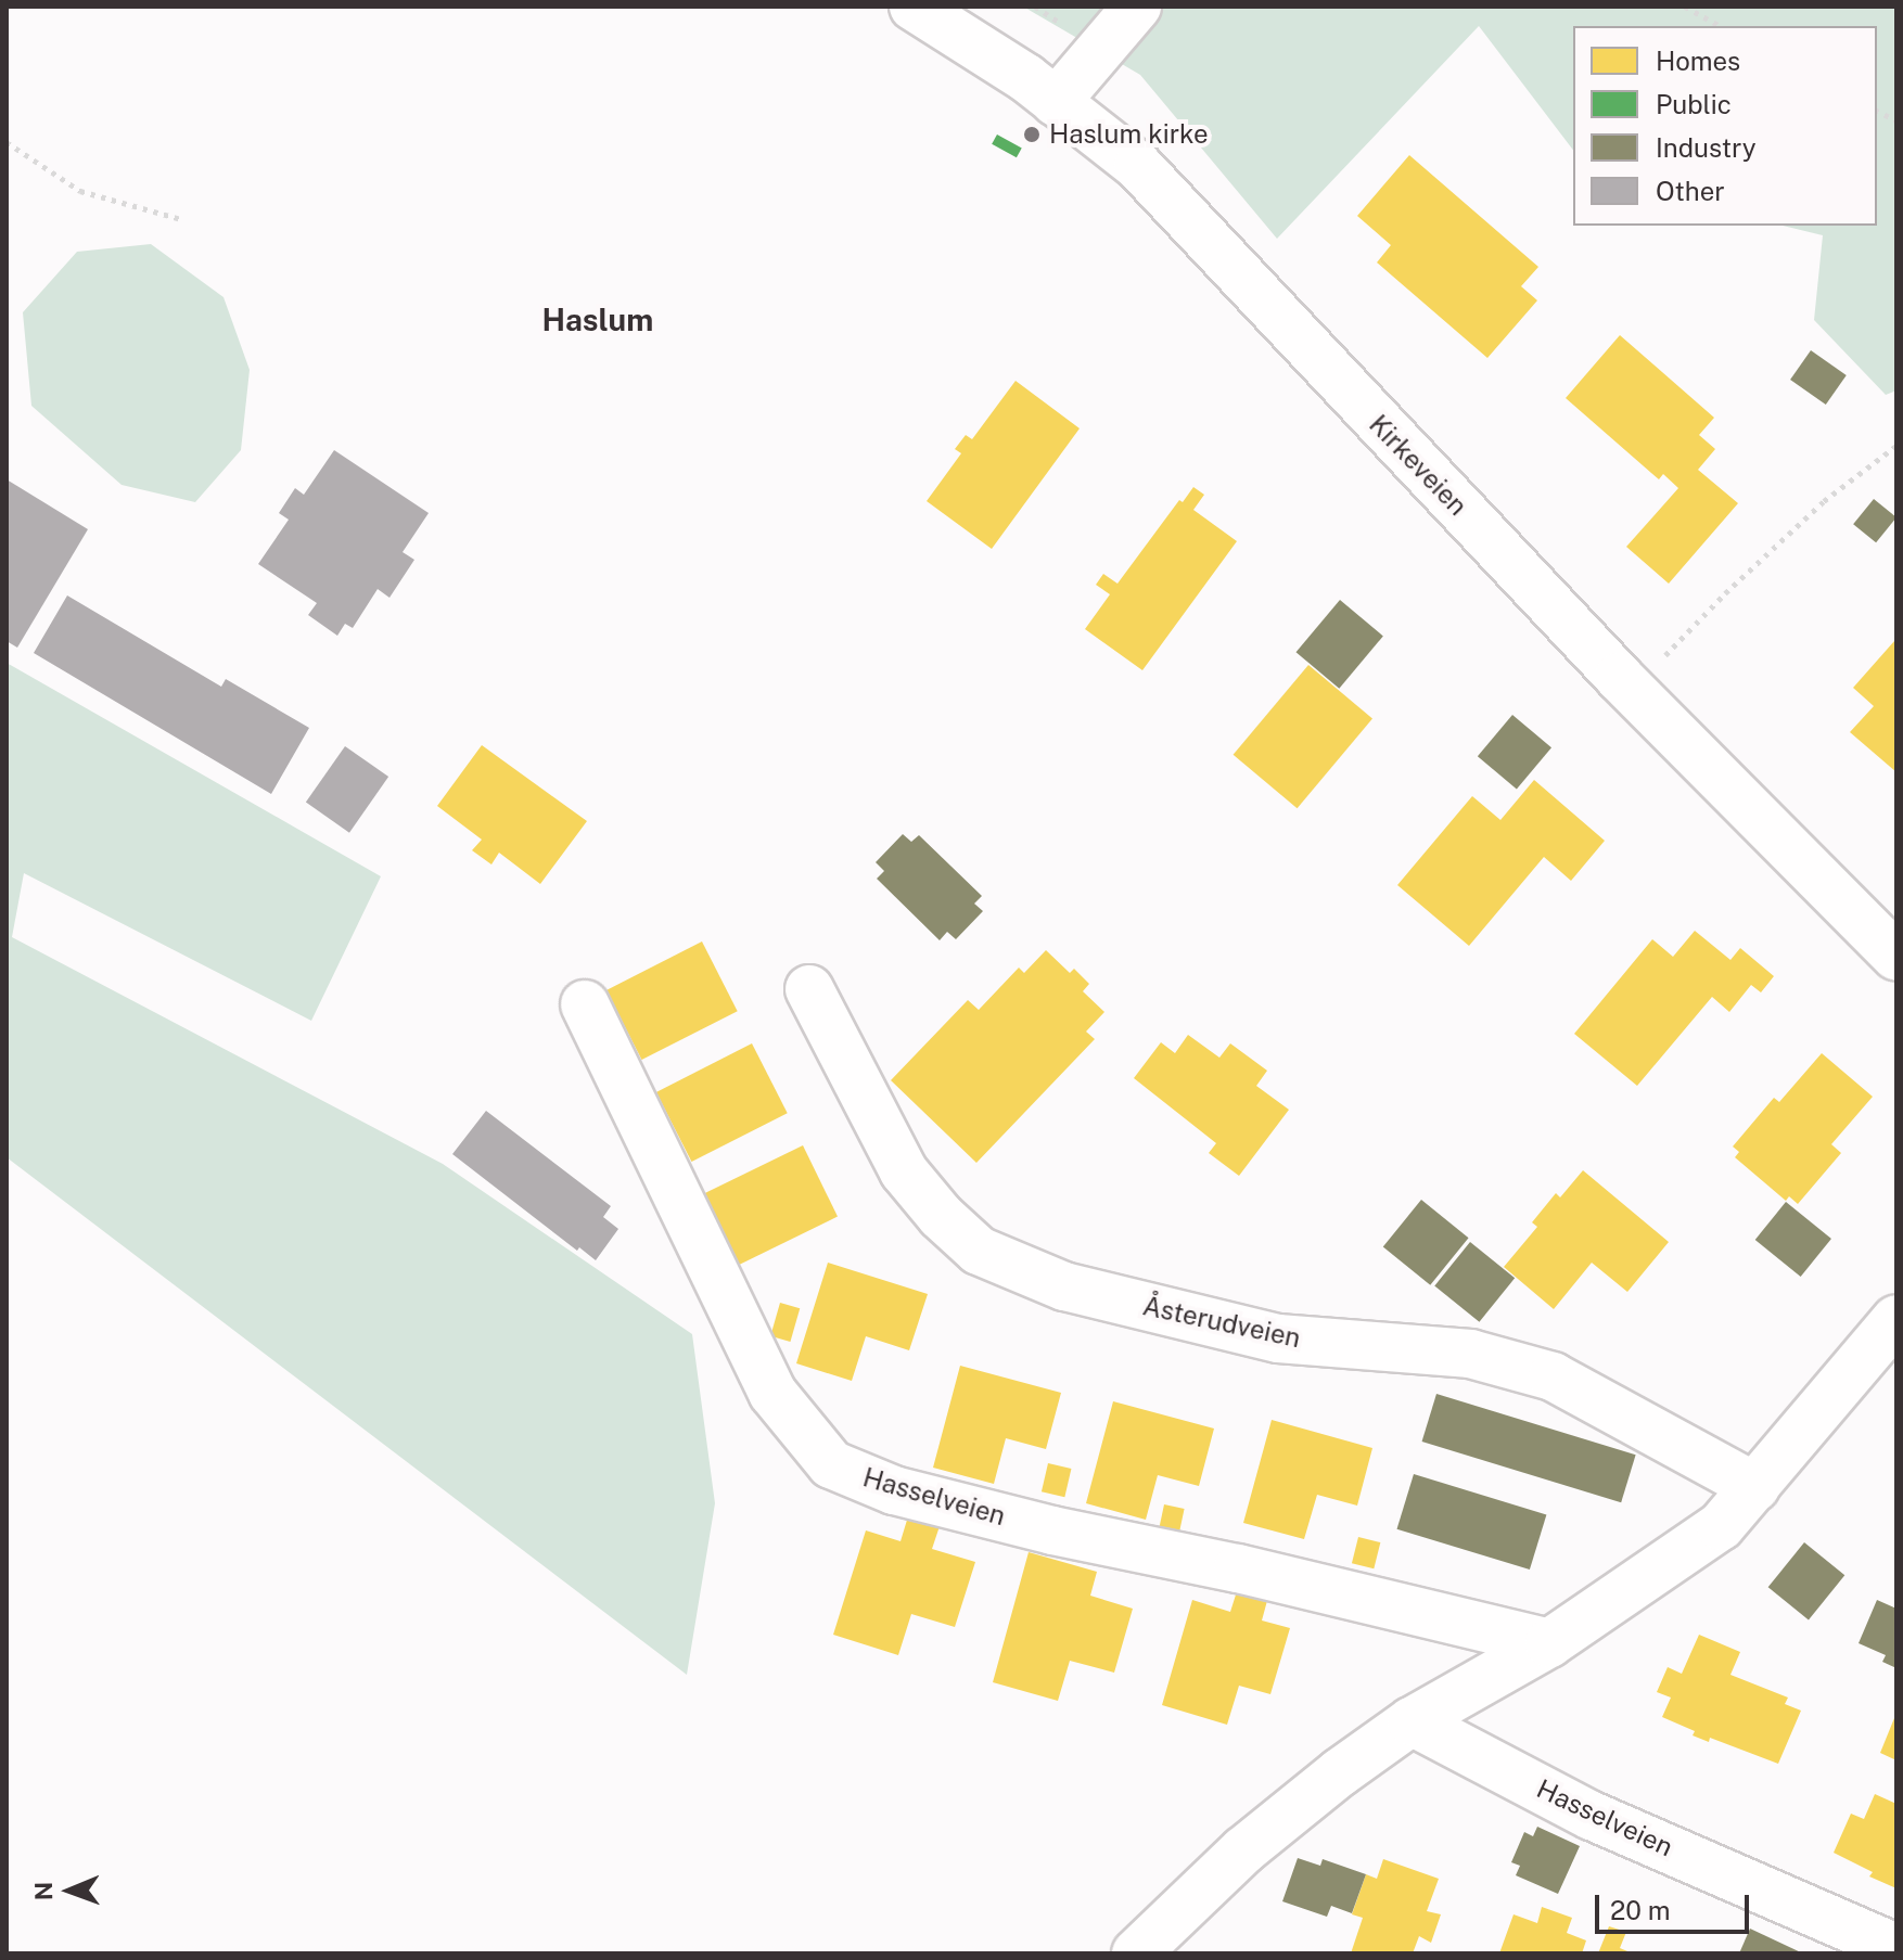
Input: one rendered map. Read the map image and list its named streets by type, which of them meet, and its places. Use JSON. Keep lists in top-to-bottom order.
{
  "streets": {
    "street": ["Kirkeveien", "Åsterudveien", "Hasselveien"]
  },
  "districts": ["Haslum"],
  "places": ["Haslum kirke"],
  "legend": [
    "Homes",
    "Public",
    "Industry",
    "Other"
  ],
  "scale_bar": "20 m",
  "north": "left"
}
